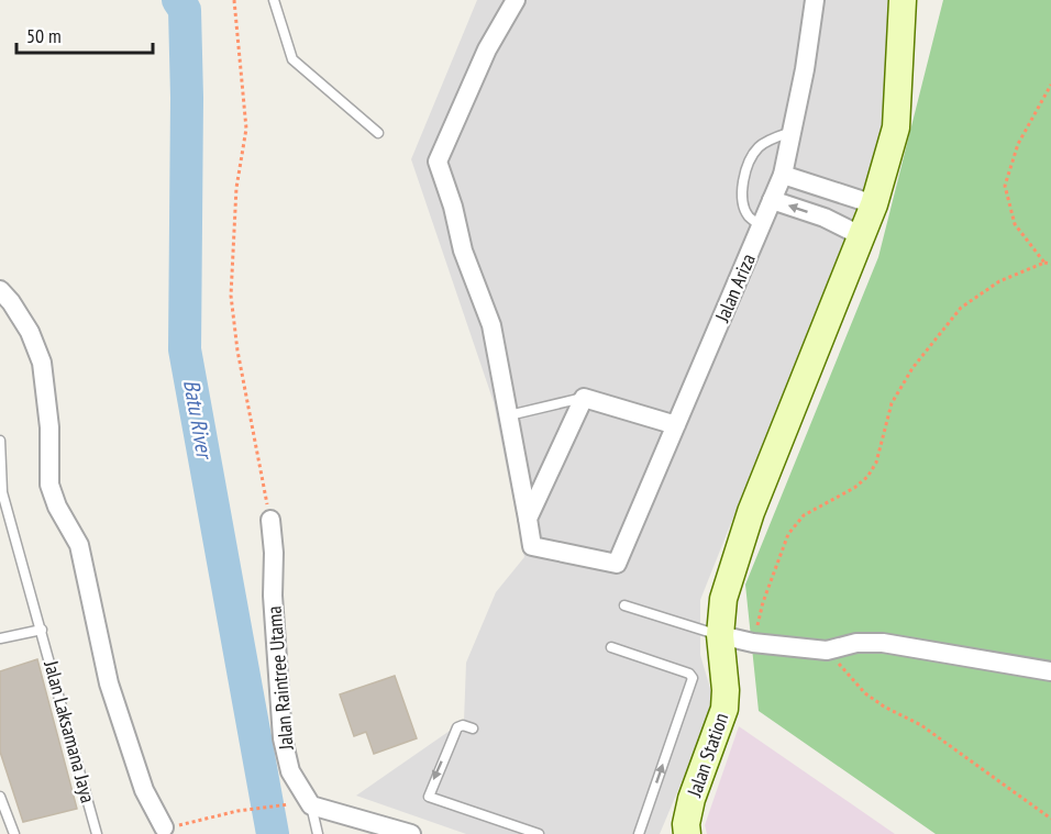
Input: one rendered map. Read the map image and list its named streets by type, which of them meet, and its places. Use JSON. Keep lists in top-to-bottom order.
{
  "streets": {
    "street": ["Jalan Ariza", "Jalan Raintree Utama", "Jalan Station"],
    "lane": ["Jalan Laksamana Jaya"]
  },
  "water": ["Batu River"],
  "scale_bar": "50 m"
}
